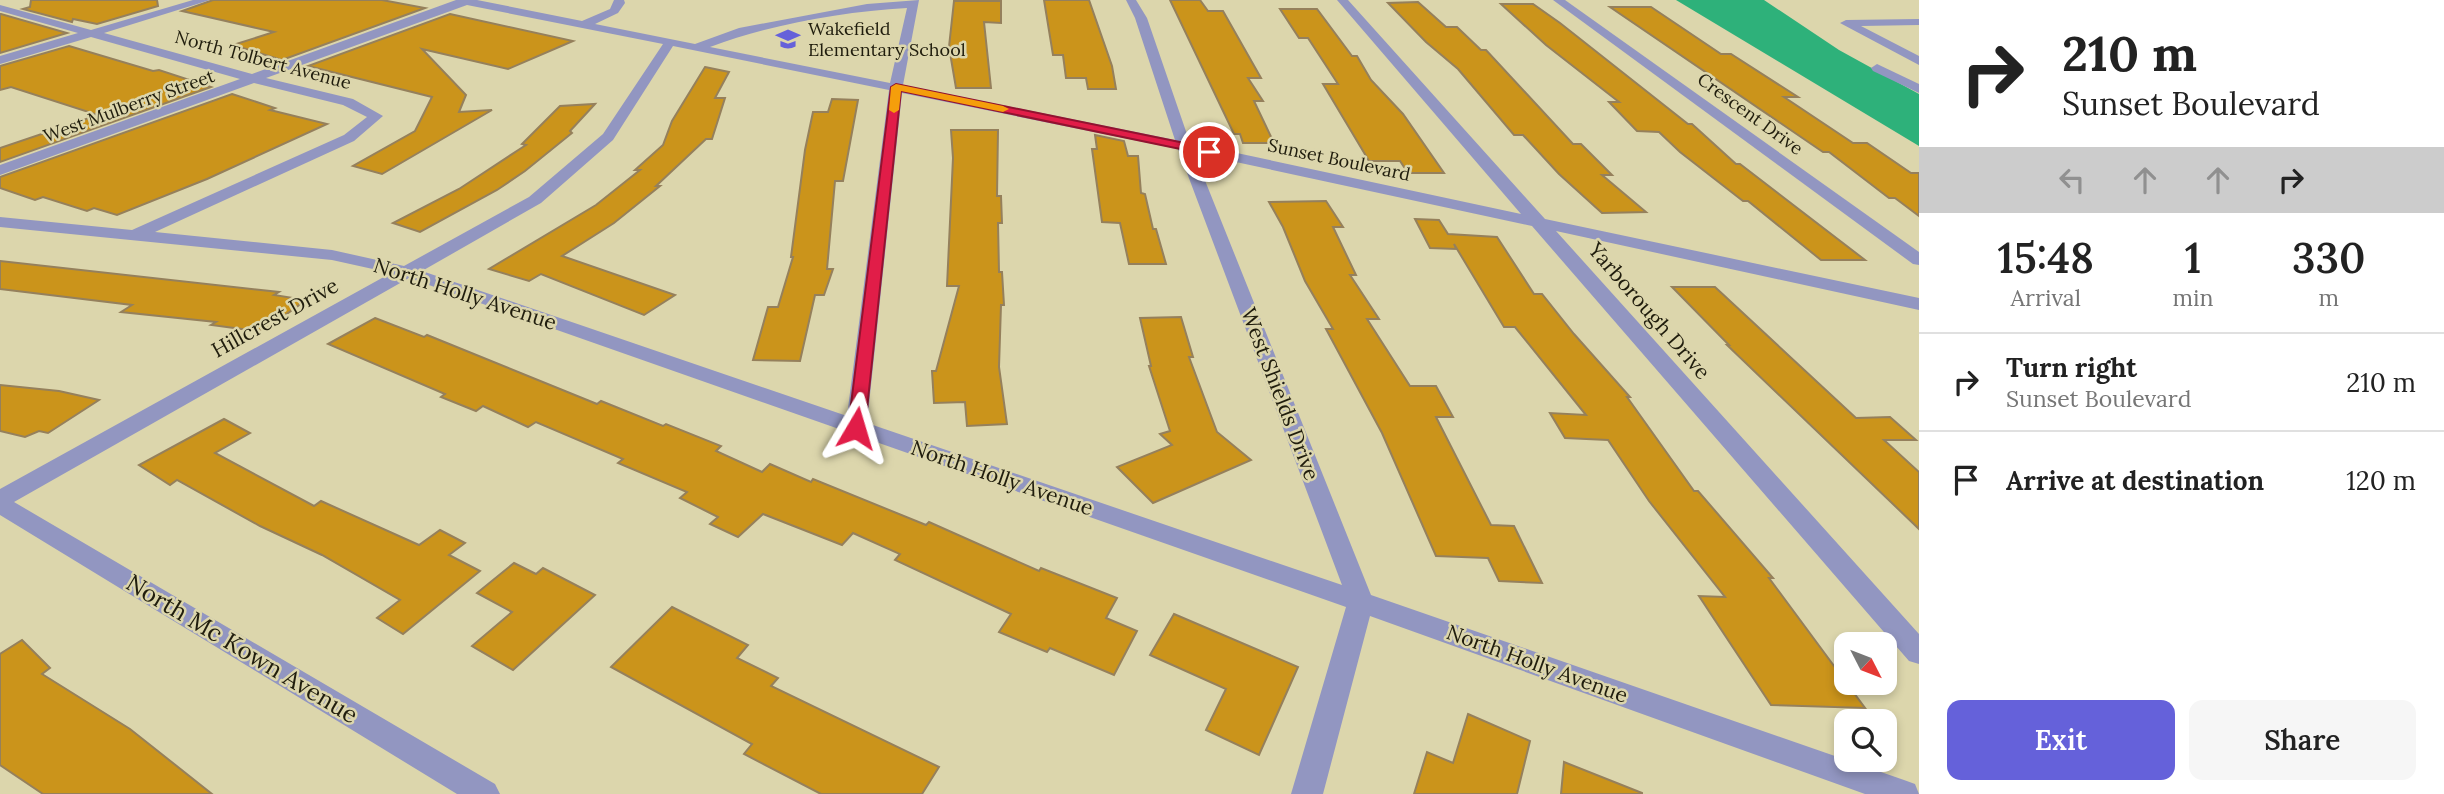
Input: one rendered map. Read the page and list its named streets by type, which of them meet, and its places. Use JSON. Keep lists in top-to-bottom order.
{
  "streets": {
    "street": [
      "North Tolbert Avenue",
      "West Mulberry Street",
      "Crescent Drive",
      "Sunset Boulevard",
      "North Holly Avenue",
      "Yarborough Drive",
      "Hillcrest Drive",
      "West Shields Drive",
      "North Mc Kown Avenue"
    ]
  },
  "crossings": [
    ["North Tolbert Avenue", "West Mulberry Street"],
    ["North Tolbert Avenue", "North Holly Avenue"],
    ["West Mulberry Street", "Sunset Boulevard"],
    ["Sunset Boulevard", "Yarborough Drive"],
    ["Sunset Boulevard", "Hillcrest Drive"],
    ["Sunset Boulevard", "West Shields Drive"],
    ["North Holly Avenue", "Hillcrest Drive"],
    ["North Holly Avenue", "West Shields Drive"],
    ["Hillcrest Drive", "North Mc Kown Avenue"]
  ],
  "places": {
    "school or university": ["Wakefield Elementary School"]
  },
  "north": "bottom right",
  "page": {
    "turn": ["210 m", "Sunset Boulevard"],
    "eta": [
      "15:48",
      "Arrival",
      "1",
      "min",
      "330",
      "m"
    ],
    "list": [
      {
        "name": "Turn right",
        "note": "Sunset Boulevard",
        "value": "210 m"
      },
      {
        "name": "Arrive at destination",
        "value": "120 m"
      }
    ],
    "buttons": ["Exit", "Share"]
  }
}
